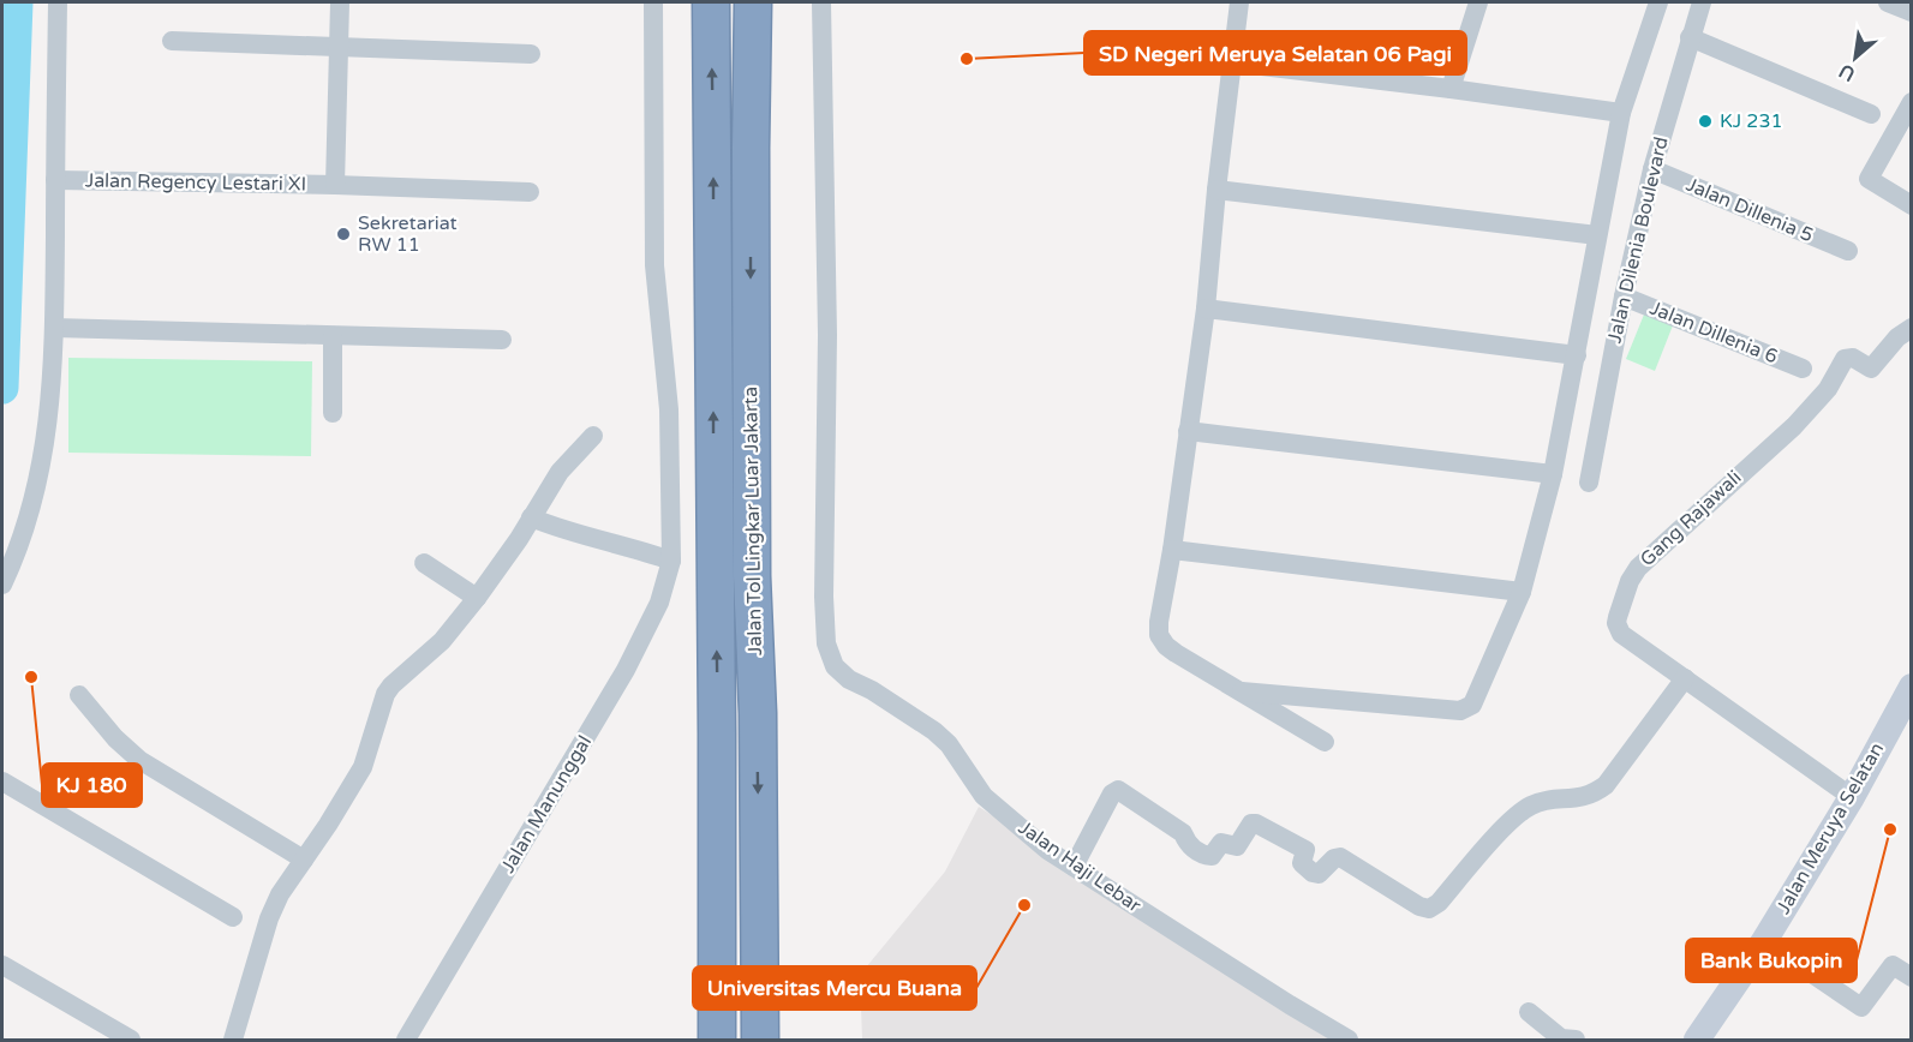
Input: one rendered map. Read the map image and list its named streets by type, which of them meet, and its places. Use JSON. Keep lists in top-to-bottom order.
{
  "streets": {
    "highway": ["Jalan Tol Lingkar Luar Jakarta"],
    "main road": ["Jalan Meruya Selatan"],
    "street": [
      "Jalan Regency Lestari XI",
      "Jalan Dillenia 5",
      "Jalan Dilenia Boulevard",
      "Jalan Dillenia 6",
      "Gang Rajawali",
      "Jalan Manunggal",
      "Jalan Haji Lebar"
    ]
  },
  "crossings": [
    ["Jalan Dillenia 5", "Jalan Dilenia Boulevard"],
    ["Jalan Dilenia Boulevard", "Jalan Dillenia 6"],
    ["Gang Rajawali", "Jalan Meruya Selatan"]
  ],
  "places": [
    "SD Negeri Meruya Selatan 06 Pagi",
    "KJ 231",
    "Sekretariat RW 11",
    "KJ 180",
    "Bank Bukopin",
    "Universitas Mercu Buana"
  ],
  "north": "bottom left"
}
